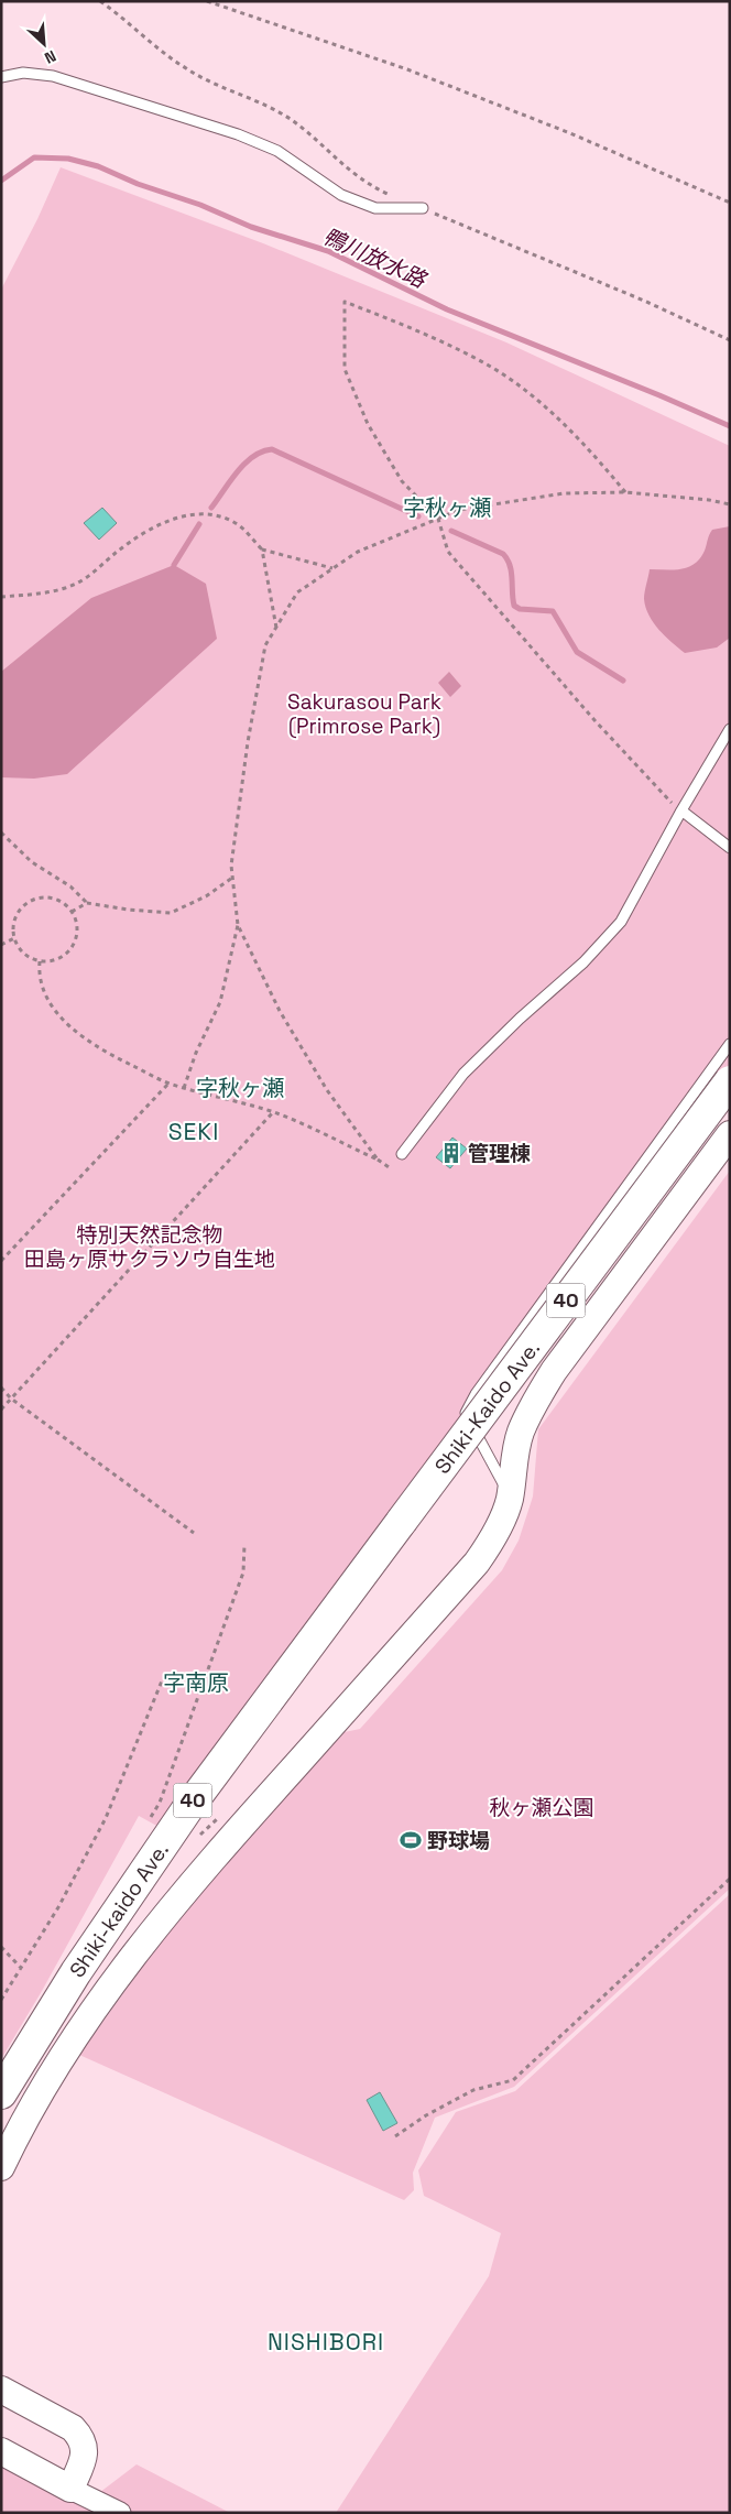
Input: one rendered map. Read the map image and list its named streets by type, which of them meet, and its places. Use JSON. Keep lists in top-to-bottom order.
{
  "streets": {
    "main road": ["40", "Shiki-Kaido Ave.", "Shiki-kaido Ave."]
  },
  "crossings": [
    ["Shiki-Kaido Ave.", "Shiki-kaido Ave."]
  ],
  "districts": [
    "字秋ヶ瀬",
    "字秋ヶ瀬",
    "SEKI",
    "字南原",
    "NISHIBORI"
  ],
  "water": ["鴨川放水路"],
  "parks": ["Sakurasou Park (Primrose Park)", "特別天然記念物 田島ヶ原サクラソウ自生地", "秋ヶ瀬公園"],
  "places": {
    "building": ["管理棟"],
    "sports": ["野球場"]
  },
  "north": "bottom right"
}
